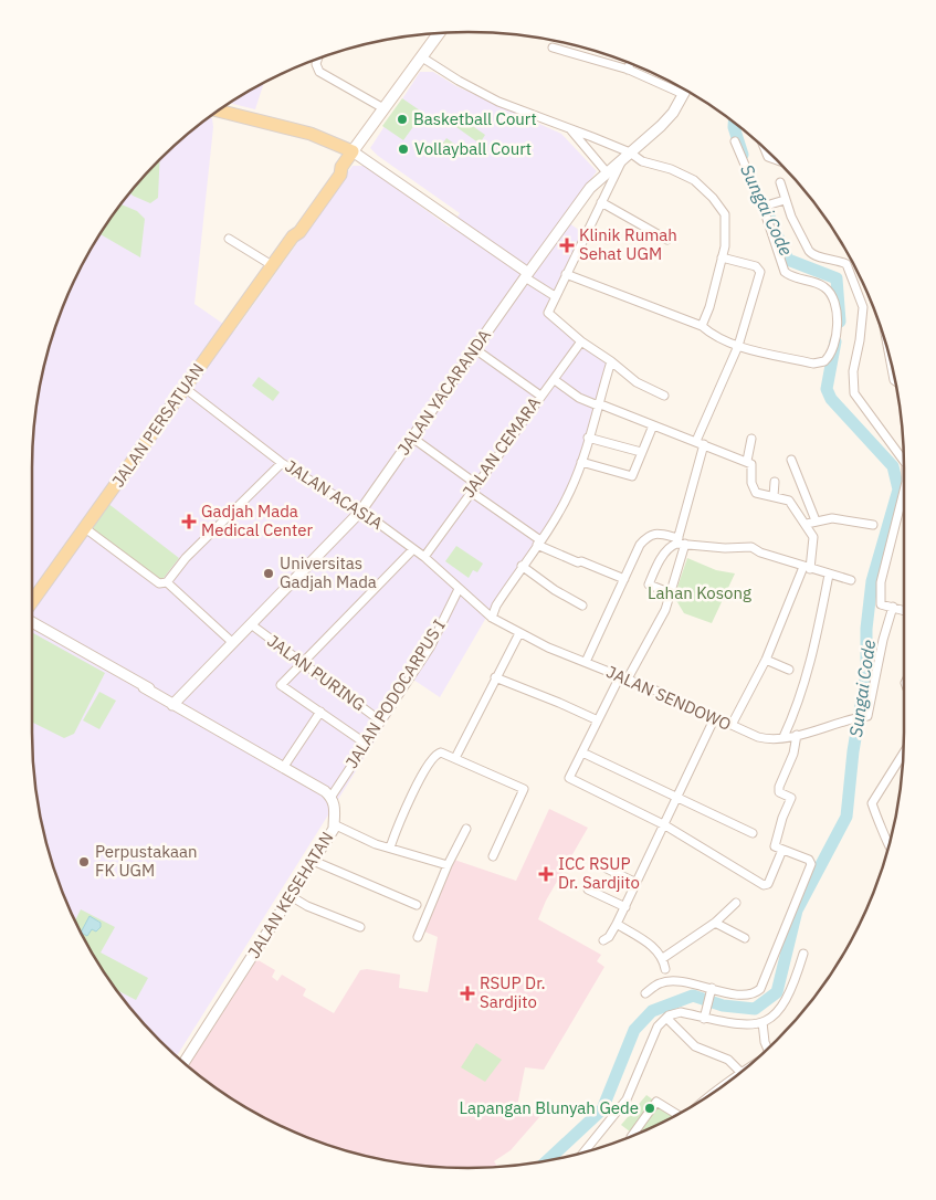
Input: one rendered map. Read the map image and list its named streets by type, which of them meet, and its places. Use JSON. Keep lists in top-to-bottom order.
{
  "streets": {
    "main road": ["JALAN PERSATUAN"],
    "street": [
      "JALAN YACARANDA",
      "JALAN CEMARA",
      "JALAN ACASIA",
      "JALAN PURING",
      "JALAN PODOCARPUS I",
      "JALAN SENDOWO",
      "JALAN KESEHATAN"
    ]
  },
  "crossings": [
    ["JALAN YACARANDA", "JALAN ACASIA"],
    ["JALAN YACARANDA", "JALAN PURING"],
    ["JALAN PERSATUAN", "JALAN ACASIA"],
    ["JALAN CEMARA", "JALAN ACASIA"],
    ["JALAN ACASIA", "JALAN PODOCARPUS I"],
    ["JALAN ACASIA", "JALAN SENDOWO"],
    ["JALAN PURING", "JALAN PODOCARPUS I"]
  ],
  "water": ["Sungai Code"],
  "parks": ["Lahan Kosong"],
  "places": {
    "other": [
      "Basketball Court",
      "Vollayball Court",
      "Universitas Gadjah Mada",
      "Perpustakaan FK UGM",
      "Lapangan Blunyah Gede"
    ],
    "health": [
      "Klinik Rumah Sehat UGM",
      "Gadjah Mada Medical Center",
      "ICC RSUP Dr. Sardjito",
      "RSUP Dr. Sardjito"
    ]
  }
}
